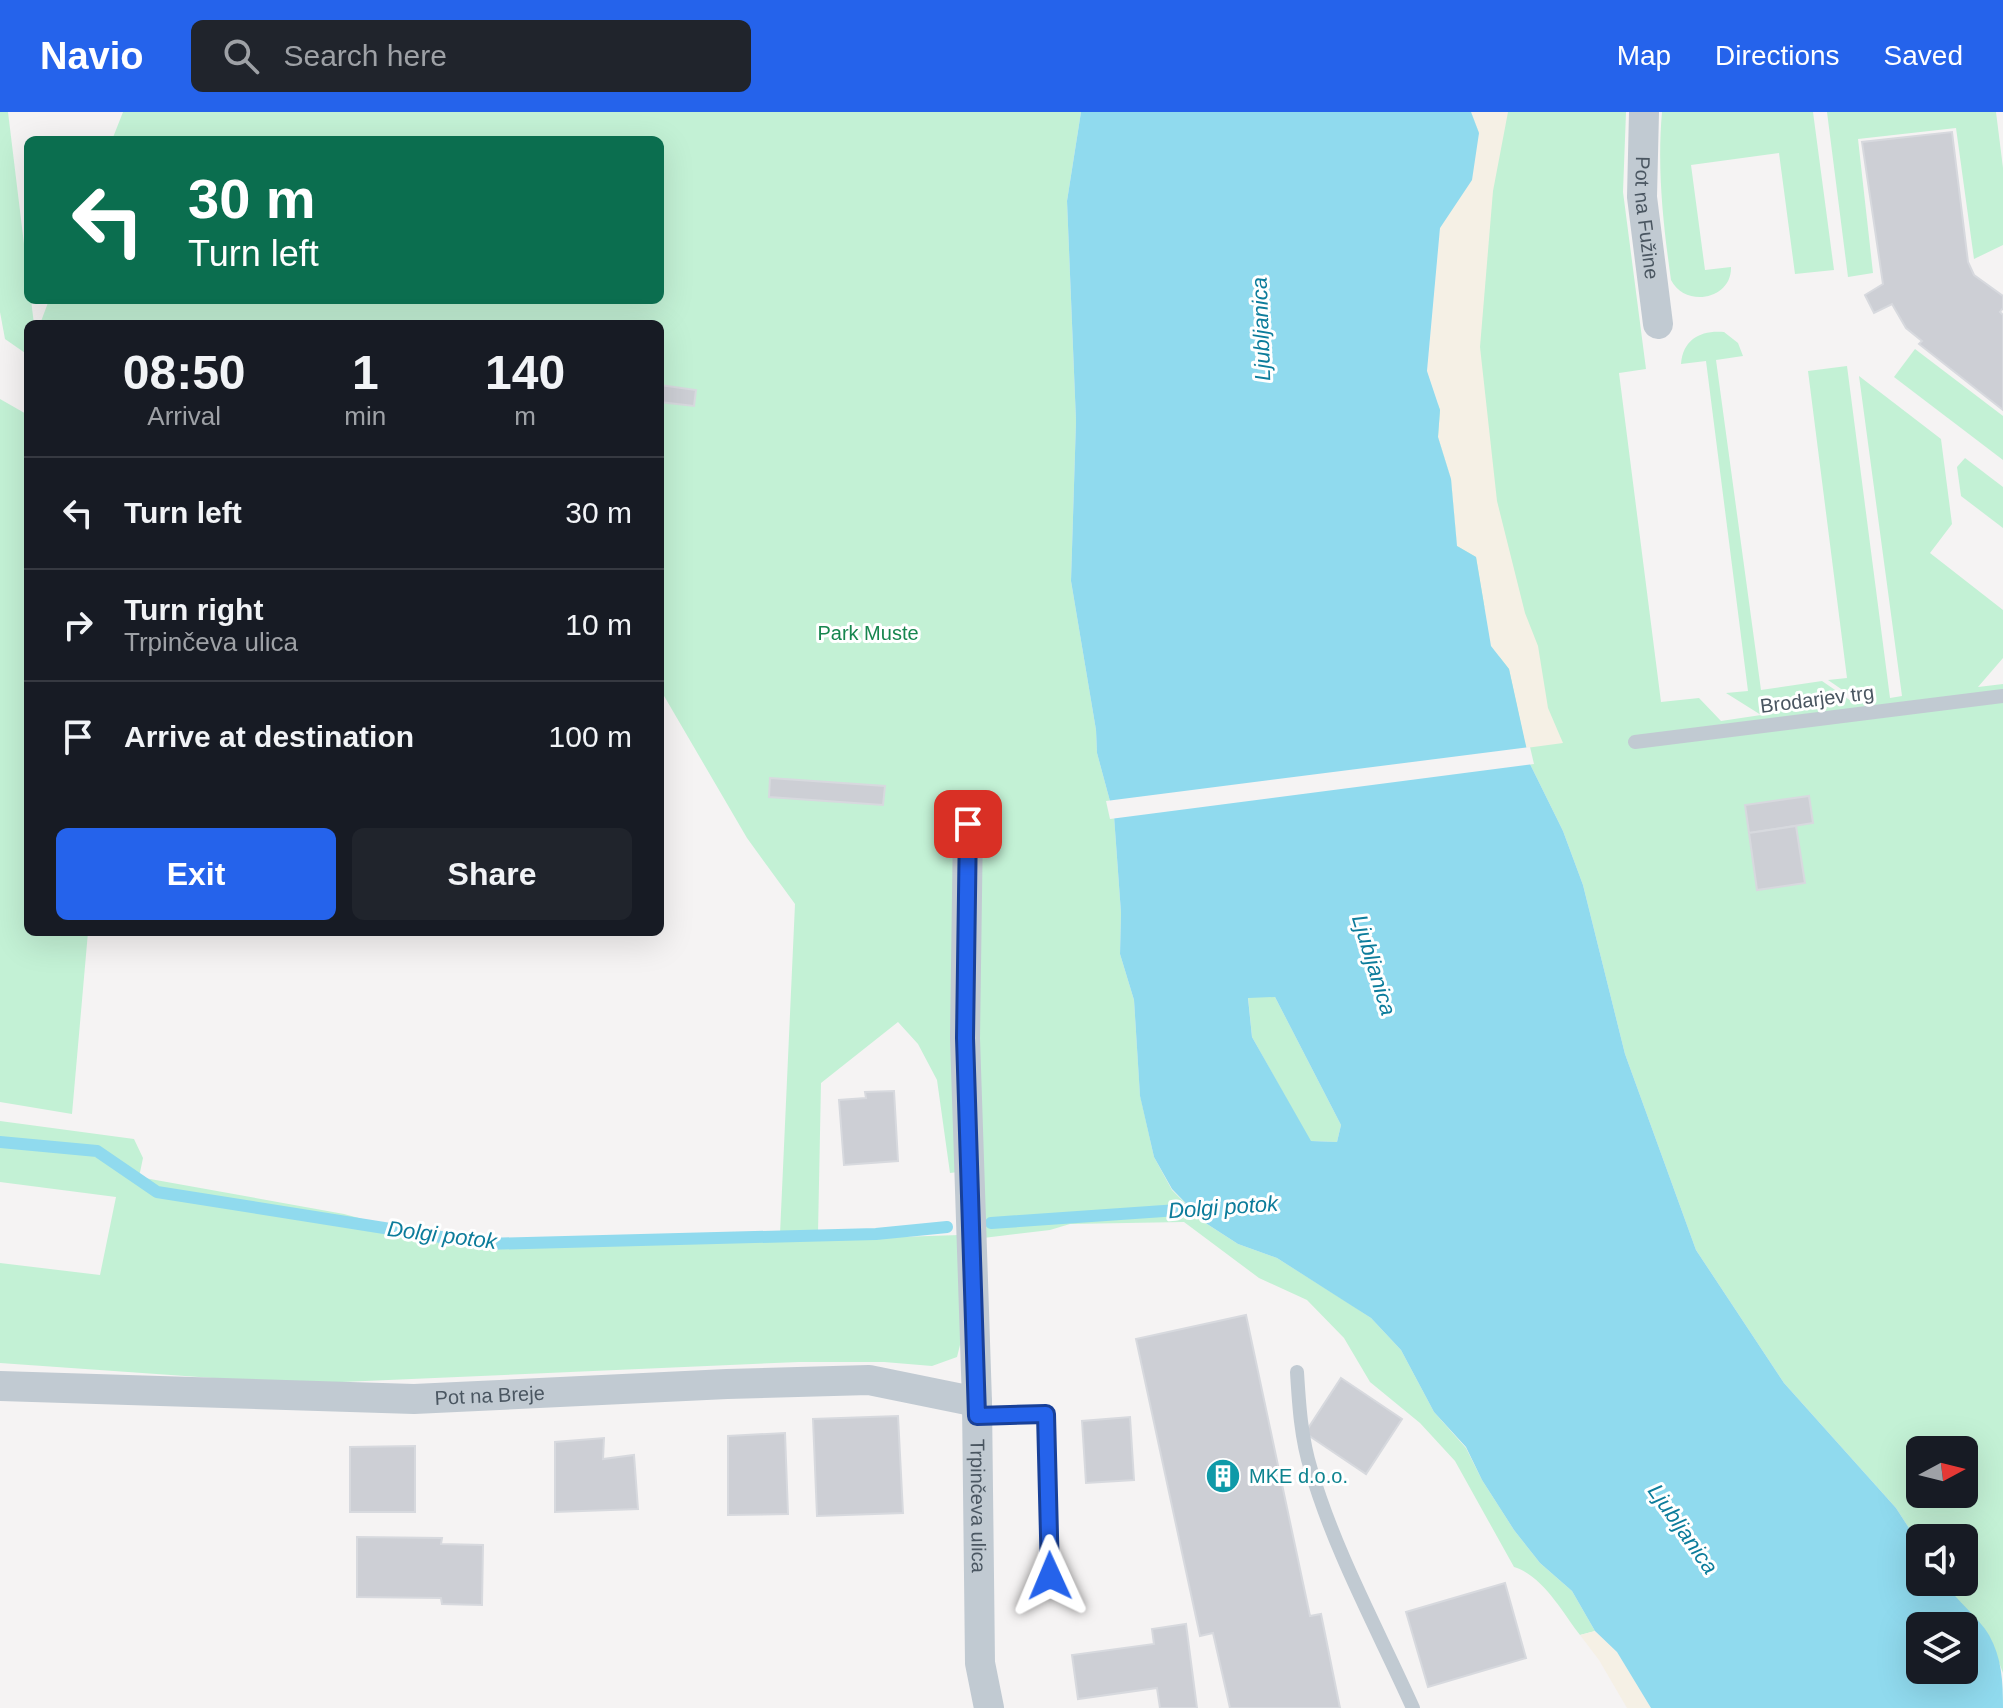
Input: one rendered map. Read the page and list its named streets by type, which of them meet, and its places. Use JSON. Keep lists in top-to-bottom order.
{
  "streets": {
    "street": ["Pot na Fužine", "Pot na Breje", "Trpinčeva ulica"],
    "lane": ["Brodarjev trg"]
  },
  "crossings": [
    ["Pot na Breje", "Trpinčeva ulica"]
  ],
  "water": ["Ljubljanica", "Dolgi potok"],
  "parks": ["Park Muste"],
  "places": {
    "building": ["MKE d.o.o."]
  },
  "north": "right",
  "page": {
    "header": "Navio",
    "search": "Search here",
    "nav": ["Map", "Directions", "Saved"],
    "turn": ["30 m", "Turn left"],
    "eta": [
      "08:50",
      "Arrival",
      "1",
      "min",
      "140",
      "m"
    ],
    "list": [
      {
        "name": "Turn left",
        "value": "30 m"
      },
      {
        "name": "Turn right",
        "note": "Trpinčeva ulica",
        "value": "10 m"
      },
      {
        "name": "Arrive at destination",
        "value": "100 m"
      }
    ],
    "buttons": ["Exit", "Share"]
  }
}
